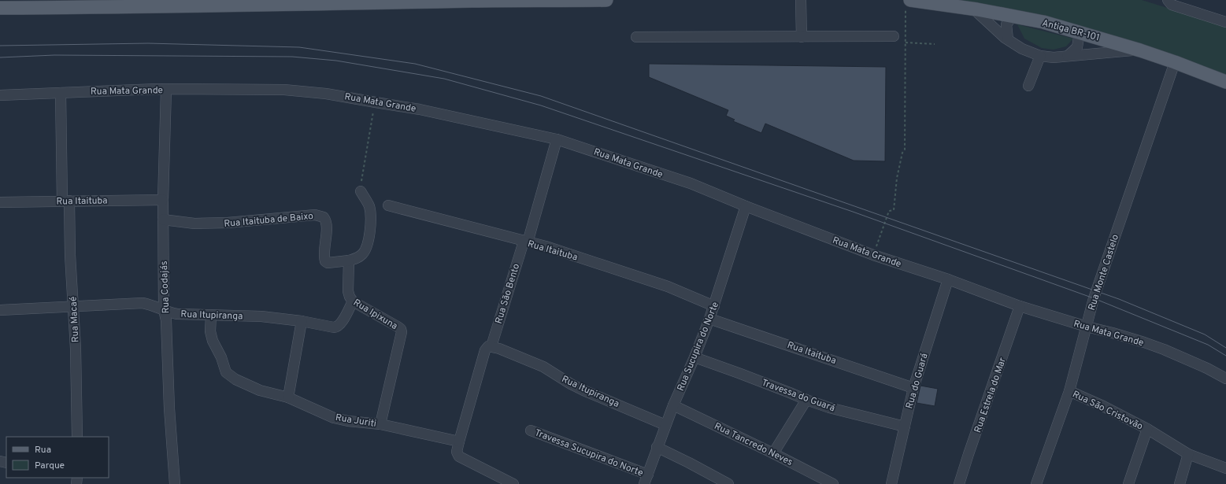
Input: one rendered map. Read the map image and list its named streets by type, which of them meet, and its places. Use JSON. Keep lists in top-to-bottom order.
{
  "streets": {
    "main road": ["Antiga BR-101"],
    "street": [
      "Rua Mata Grande",
      "Rua Itaituba",
      "Rua Itaituba de Baixo",
      "Rua Monte Castelo",
      "Rua Codajás",
      "Rua São Bento",
      "Rua Ipixuna",
      "Rua Itupiranga",
      "Rua Macaé",
      "Rua Sucupira do Norte",
      "Rua do Guará",
      "Travessa do Guará",
      "Rua Estrela do Mar",
      "Rua São Cristovão",
      "Rua Juriti",
      "Rua Tancredo Neves",
      "Travessa Sucupira do Norte"
    ]
  },
  "crossings": [
    ["Antiga BR-101", "Rua Monte Castelo"],
    ["Rua Mata Grande", "Rua Monte Castelo"],
    ["Rua Mata Grande", "Rua Codajás"],
    ["Rua Mata Grande", "Rua São Bento"],
    ["Rua Mata Grande", "Rua Macaé"],
    ["Rua Mata Grande", "Rua Sucupira do Norte"],
    ["Rua Mata Grande", "Rua do Guará"],
    ["Rua Mata Grande", "Rua Estrela do Mar"],
    ["Rua Itaituba", "Rua Codajás"],
    ["Rua Itaituba", "Rua São Bento"],
    ["Rua Itaituba", "Rua Macaé"],
    ["Rua Itaituba", "Rua Sucupira do Norte"],
    ["Rua Itaituba", "Rua do Guará"],
    ["Rua Itaituba de Baixo", "Rua Codajás"],
    ["Rua Itaituba de Baixo", "Rua Ipixuna"],
    ["Rua Monte Castelo", "Rua São Cristovão"],
    ["Rua Codajás", "Rua Itupiranga"],
    ["Rua São Bento", "Rua Itupiranga"],
    ["Rua São Bento", "Rua Juriti"],
    ["Rua Ipixuna", "Rua Itupiranga"],
    ["Rua Ipixuna", "Rua Juriti"],
    ["Rua Itupiranga", "Rua Macaé"],
    ["Rua Itupiranga", "Rua Sucupira do Norte"],
    ["Rua Itupiranga", "Rua Juriti"],
    ["Rua Sucupira do Norte", "Travessa do Guará"],
    ["Rua Sucupira do Norte", "Rua Tancredo Neves"],
    ["Rua Sucupira do Norte", "Travessa Sucupira do Norte"],
    ["Rua do Guará", "Travessa do Guará"]
  ],
  "legend": ["Rua", "Parque"]
}
